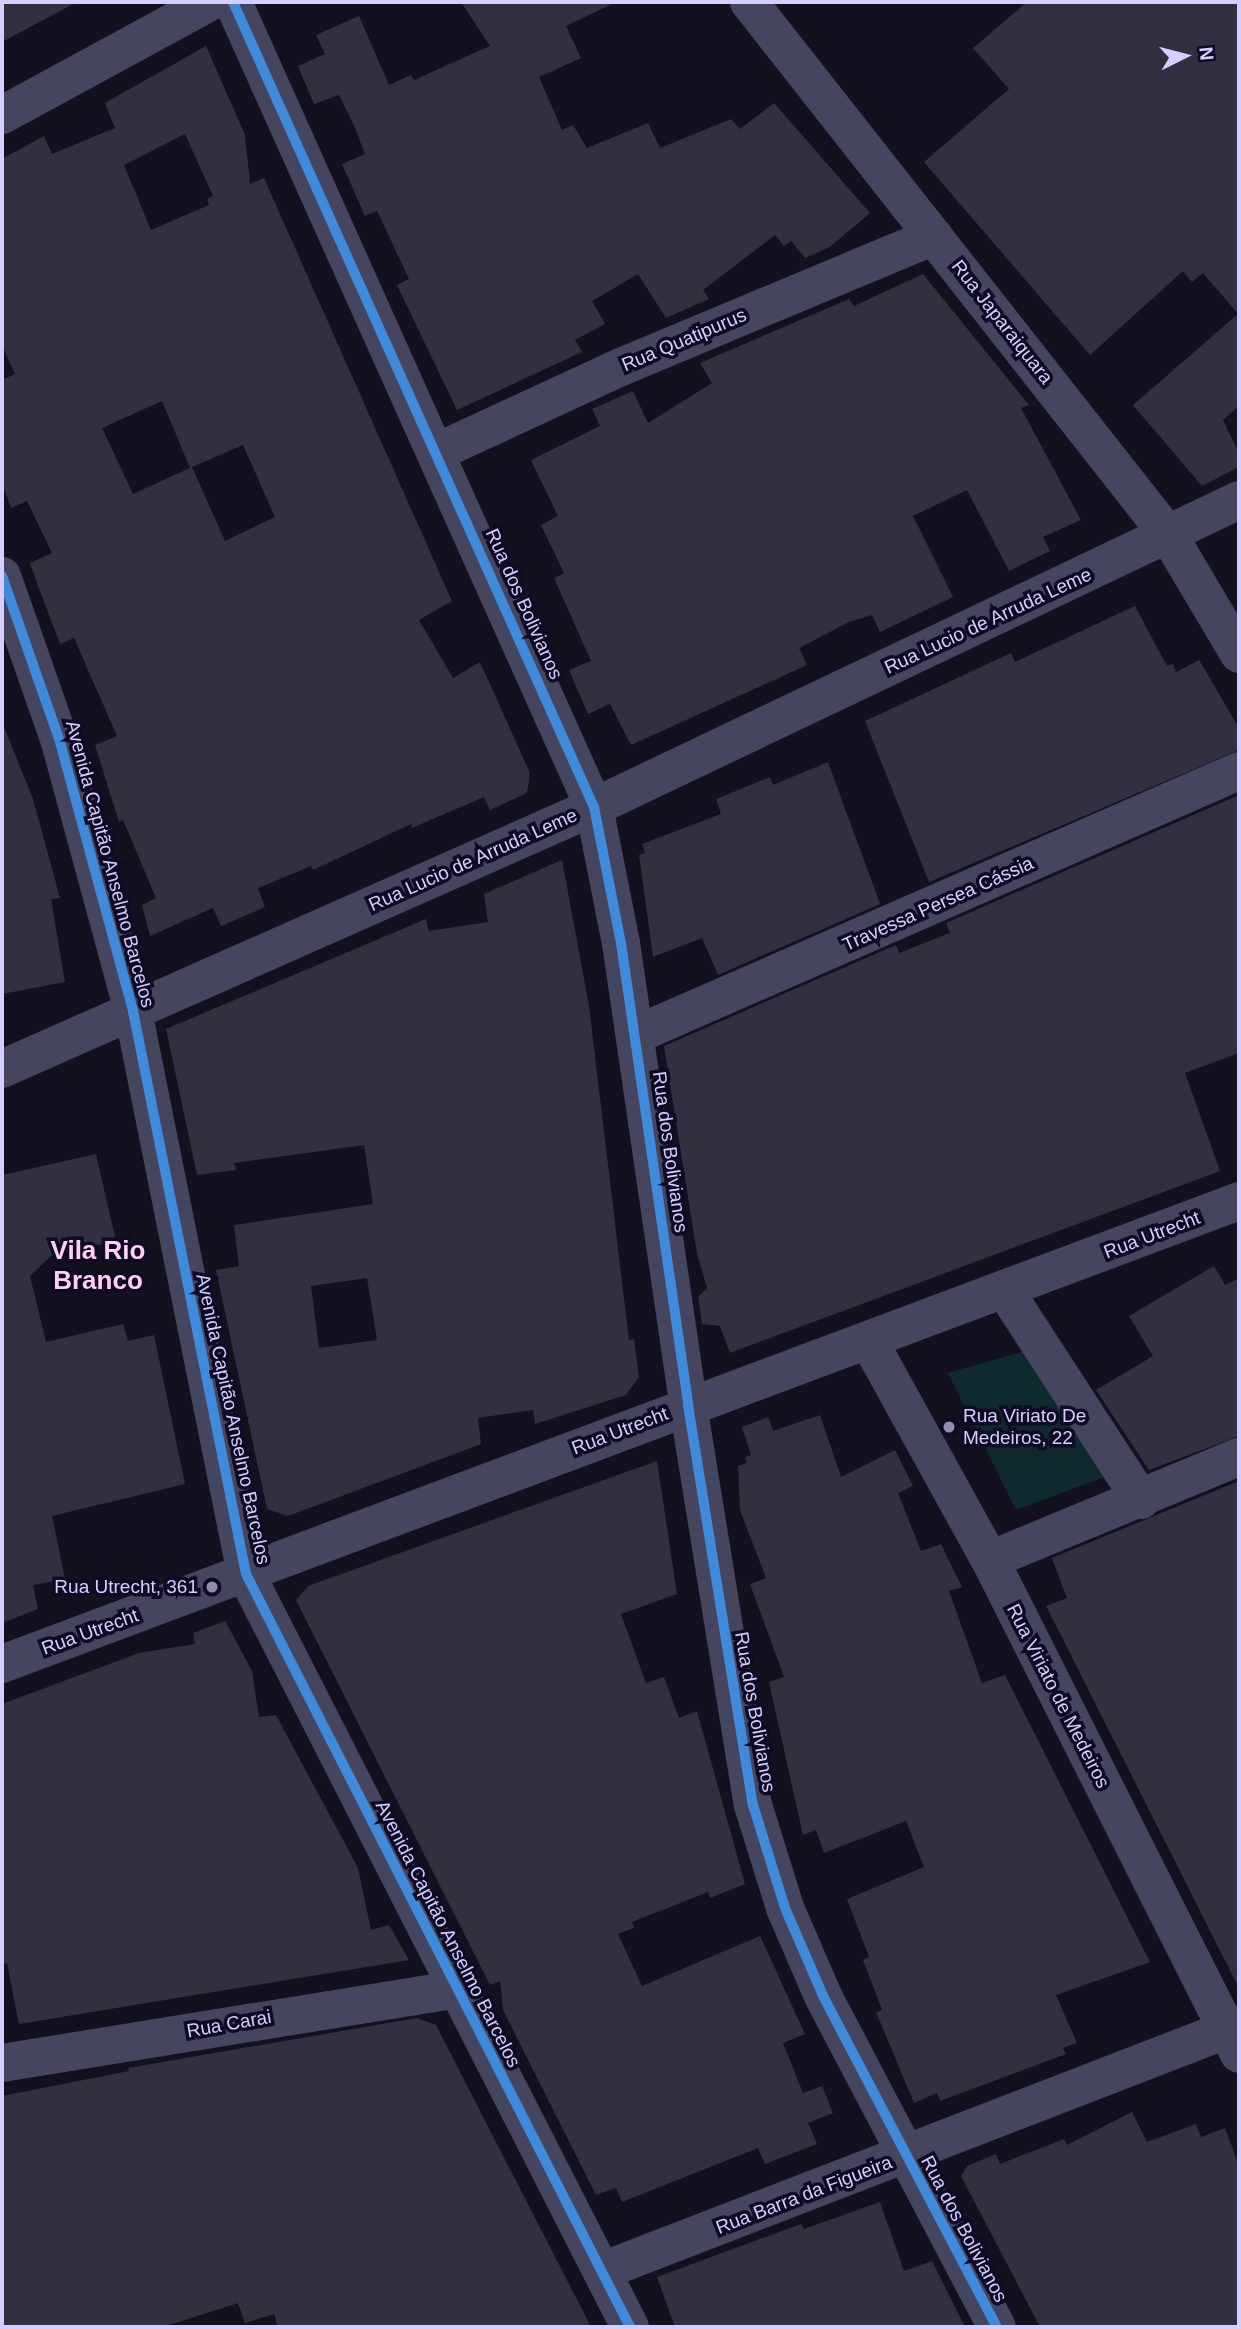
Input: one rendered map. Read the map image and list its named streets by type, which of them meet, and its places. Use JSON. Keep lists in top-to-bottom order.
{
  "streets": {
    "street": [
      "Rua Japaraiquara",
      "Rua Quatipurus",
      "Rua dos Bolivianos",
      "Rua Lucio de Arruda Leme",
      "Avenida Capitão Anselmo Barcelos",
      "Travessa Persea Cássia",
      "Rua Utrecht",
      "Rua Viriato de Medeiros",
      "Rua Carai",
      "Rua Barra da Figueira"
    ]
  },
  "crossings": [
    ["Rua Japaraiquara", "Rua Quatipurus"],
    ["Rua Japaraiquara", "Rua Lucio de Arruda Leme"],
    ["Rua Quatipurus", "Rua dos Bolivianos"],
    ["Rua dos Bolivianos", "Rua Lucio de Arruda Leme"],
    ["Rua dos Bolivianos", "Travessa Persea Cássia"],
    ["Rua dos Bolivianos", "Rua Utrecht"],
    ["Rua dos Bolivianos", "Rua Barra da Figueira"],
    ["Rua Lucio de Arruda Leme", "Avenida Capitão Anselmo Barcelos"],
    ["Avenida Capitão Anselmo Barcelos", "Rua Utrecht"],
    ["Avenida Capitão Anselmo Barcelos", "Rua Carai"],
    ["Avenida Capitão Anselmo Barcelos", "Rua Barra da Figueira"],
    ["Rua Utrecht", "Rua Viriato de Medeiros"],
    ["Rua Viriato de Medeiros", "Rua Barra da Figueira"]
  ],
  "districts": ["Vila Rio Branco"],
  "places": ["Rua Viriato De Medeiros, 22", "Rua Utrecht, 361"],
  "north": "right"
}
